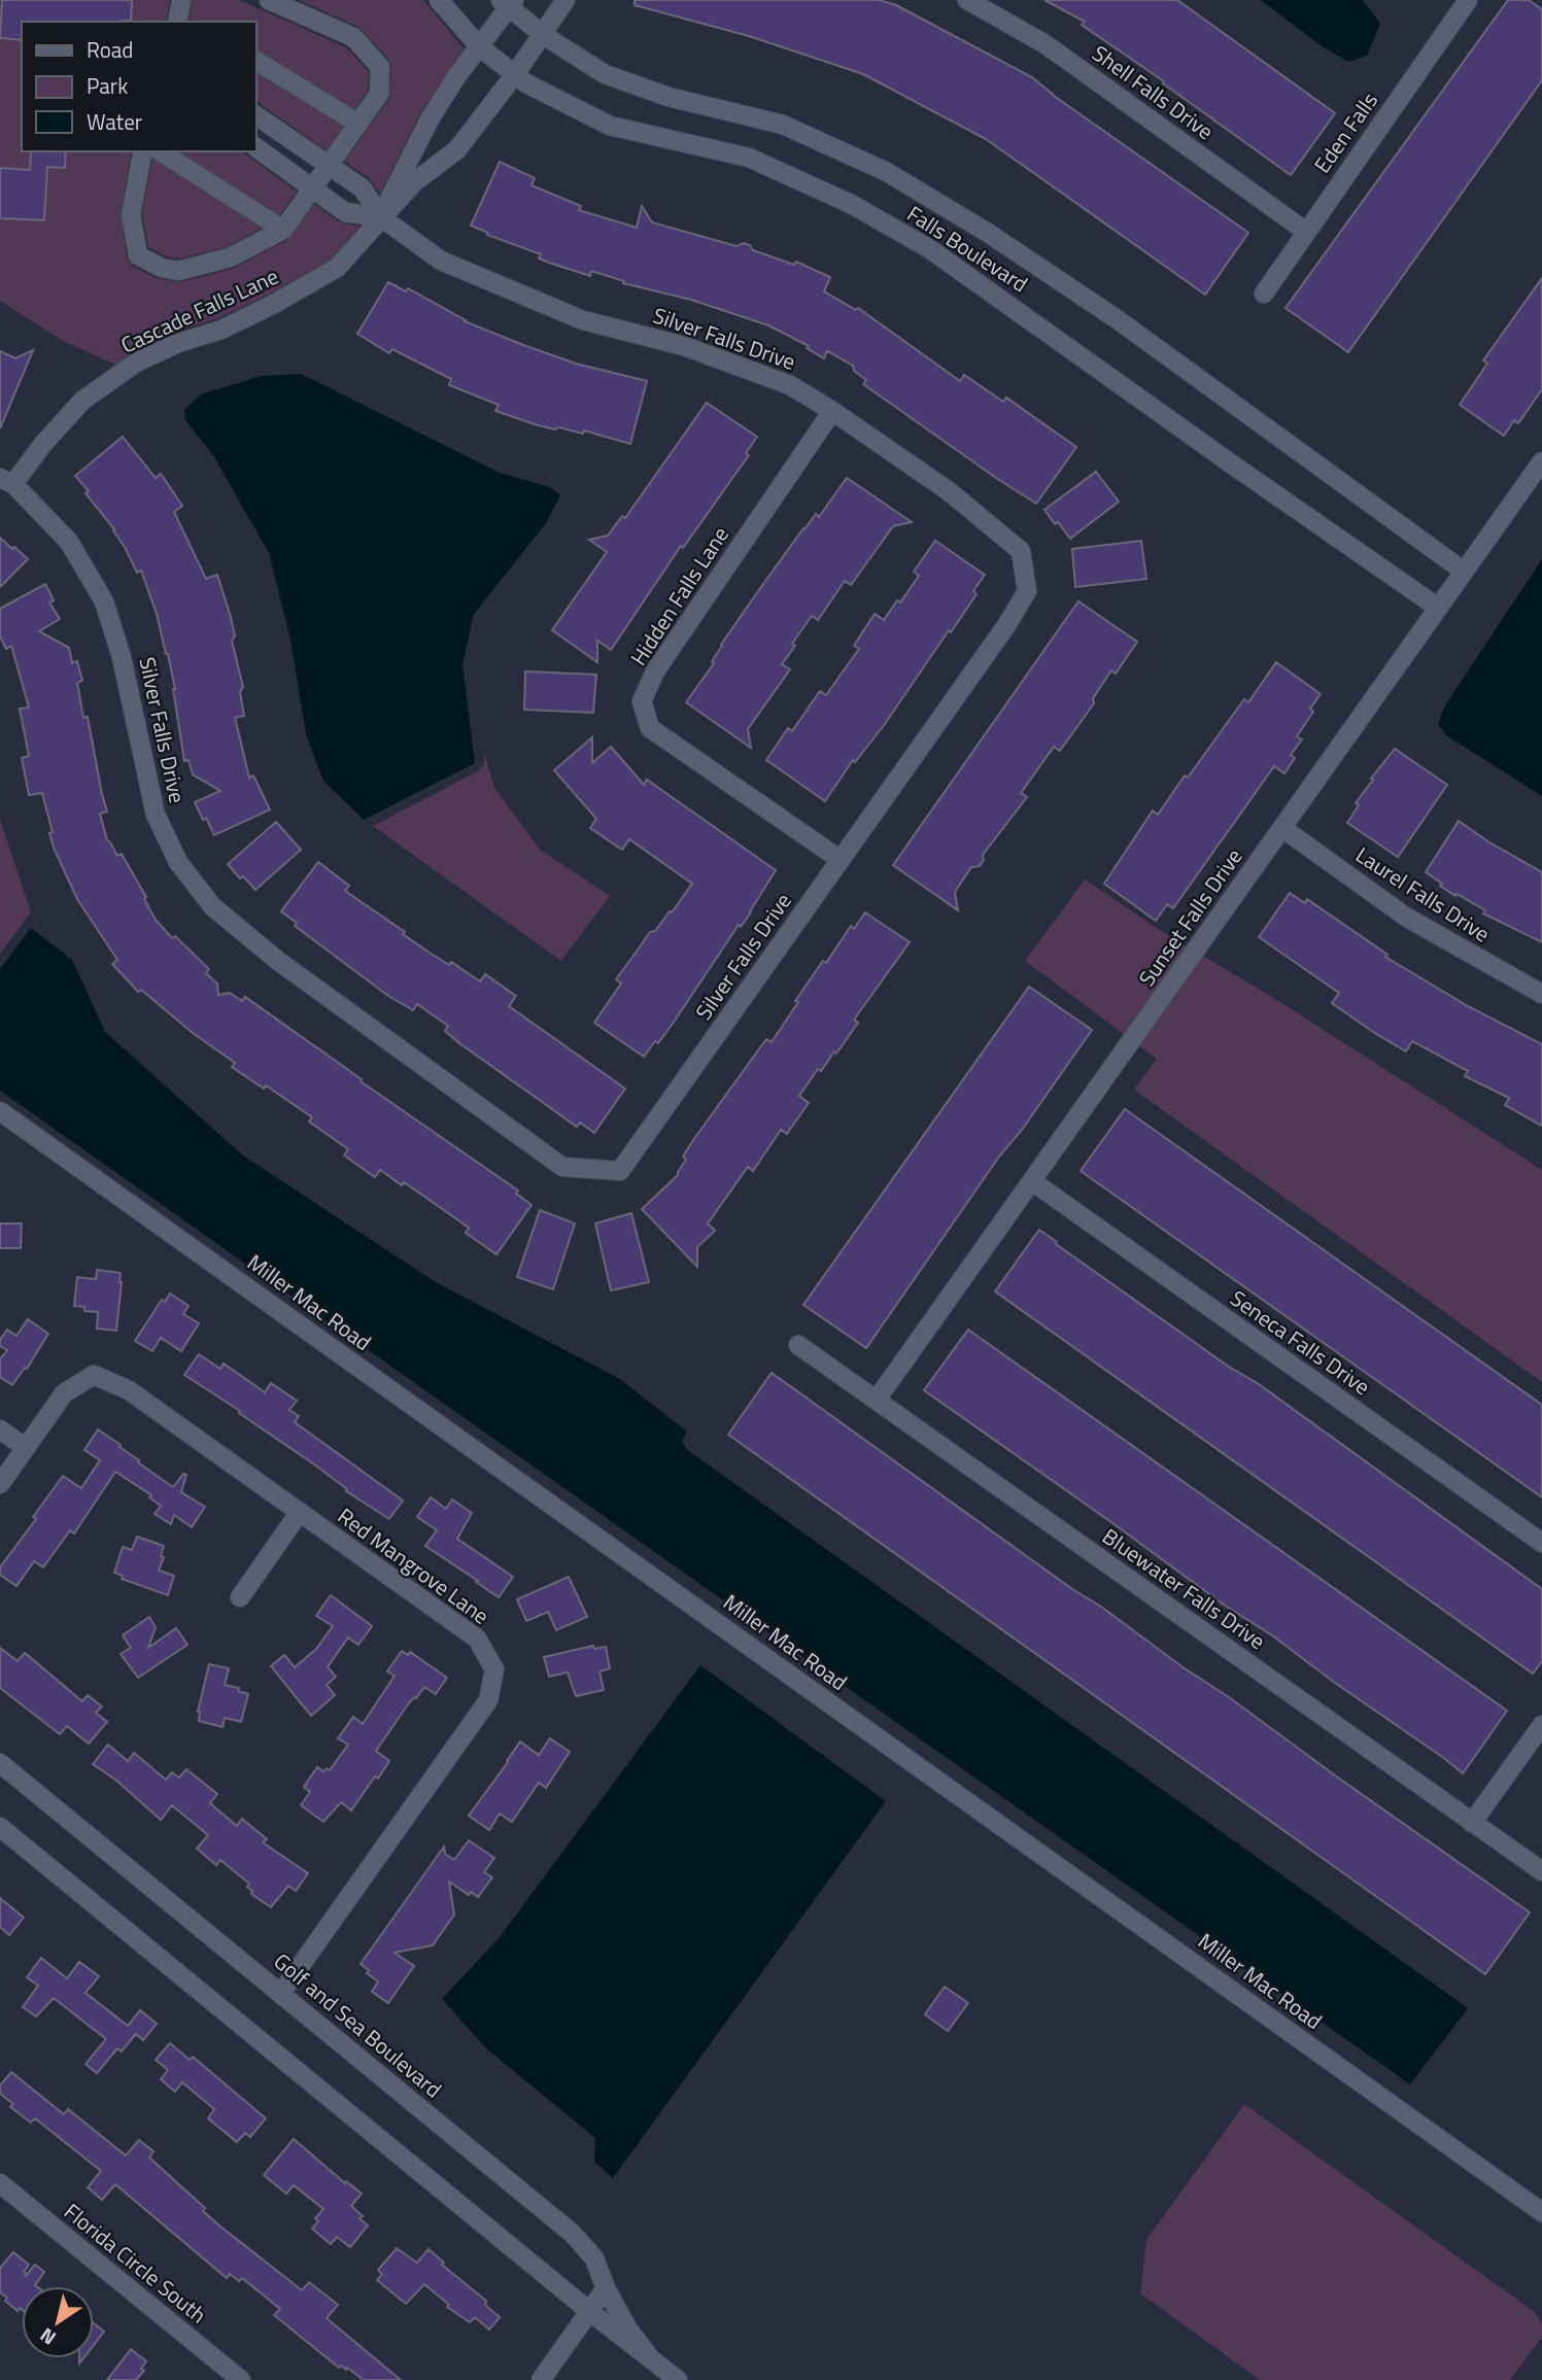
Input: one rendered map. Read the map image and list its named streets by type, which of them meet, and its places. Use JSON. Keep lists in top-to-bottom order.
{
  "streets": {
    "street": [
      "Shell Falls Drive",
      "Eden Falls",
      "Falls Boulevard",
      "Cascade Falls Lane",
      "Silver Falls Drive",
      "Hidden Falls Lane",
      "Laurel Falls Drive",
      "Sunset Falls Drive",
      "Miller Mac Road",
      "Seneca Falls Drive",
      "Red Mangrove Lane",
      "Bluewater Falls Drive",
      "Golf and Sea Boulevard",
      "Florida Circle South"
    ]
  },
  "crossings": [
    ["Shell Falls Drive", "Eden Falls"],
    ["Falls Boulevard", "Cascade Falls Lane"],
    ["Falls Boulevard", "Sunset Falls Drive"],
    ["Cascade Falls Lane", "Silver Falls Drive"],
    ["Silver Falls Drive", "Hidden Falls Lane"],
    ["Laurel Falls Drive", "Sunset Falls Drive"],
    ["Sunset Falls Drive", "Seneca Falls Drive"],
    ["Sunset Falls Drive", "Bluewater Falls Drive"],
    ["Red Mangrove Lane", "Golf and Sea Boulevard"]
  ],
  "legend": ["Road", "Park", "Water"],
  "north": "bottom left"
}
